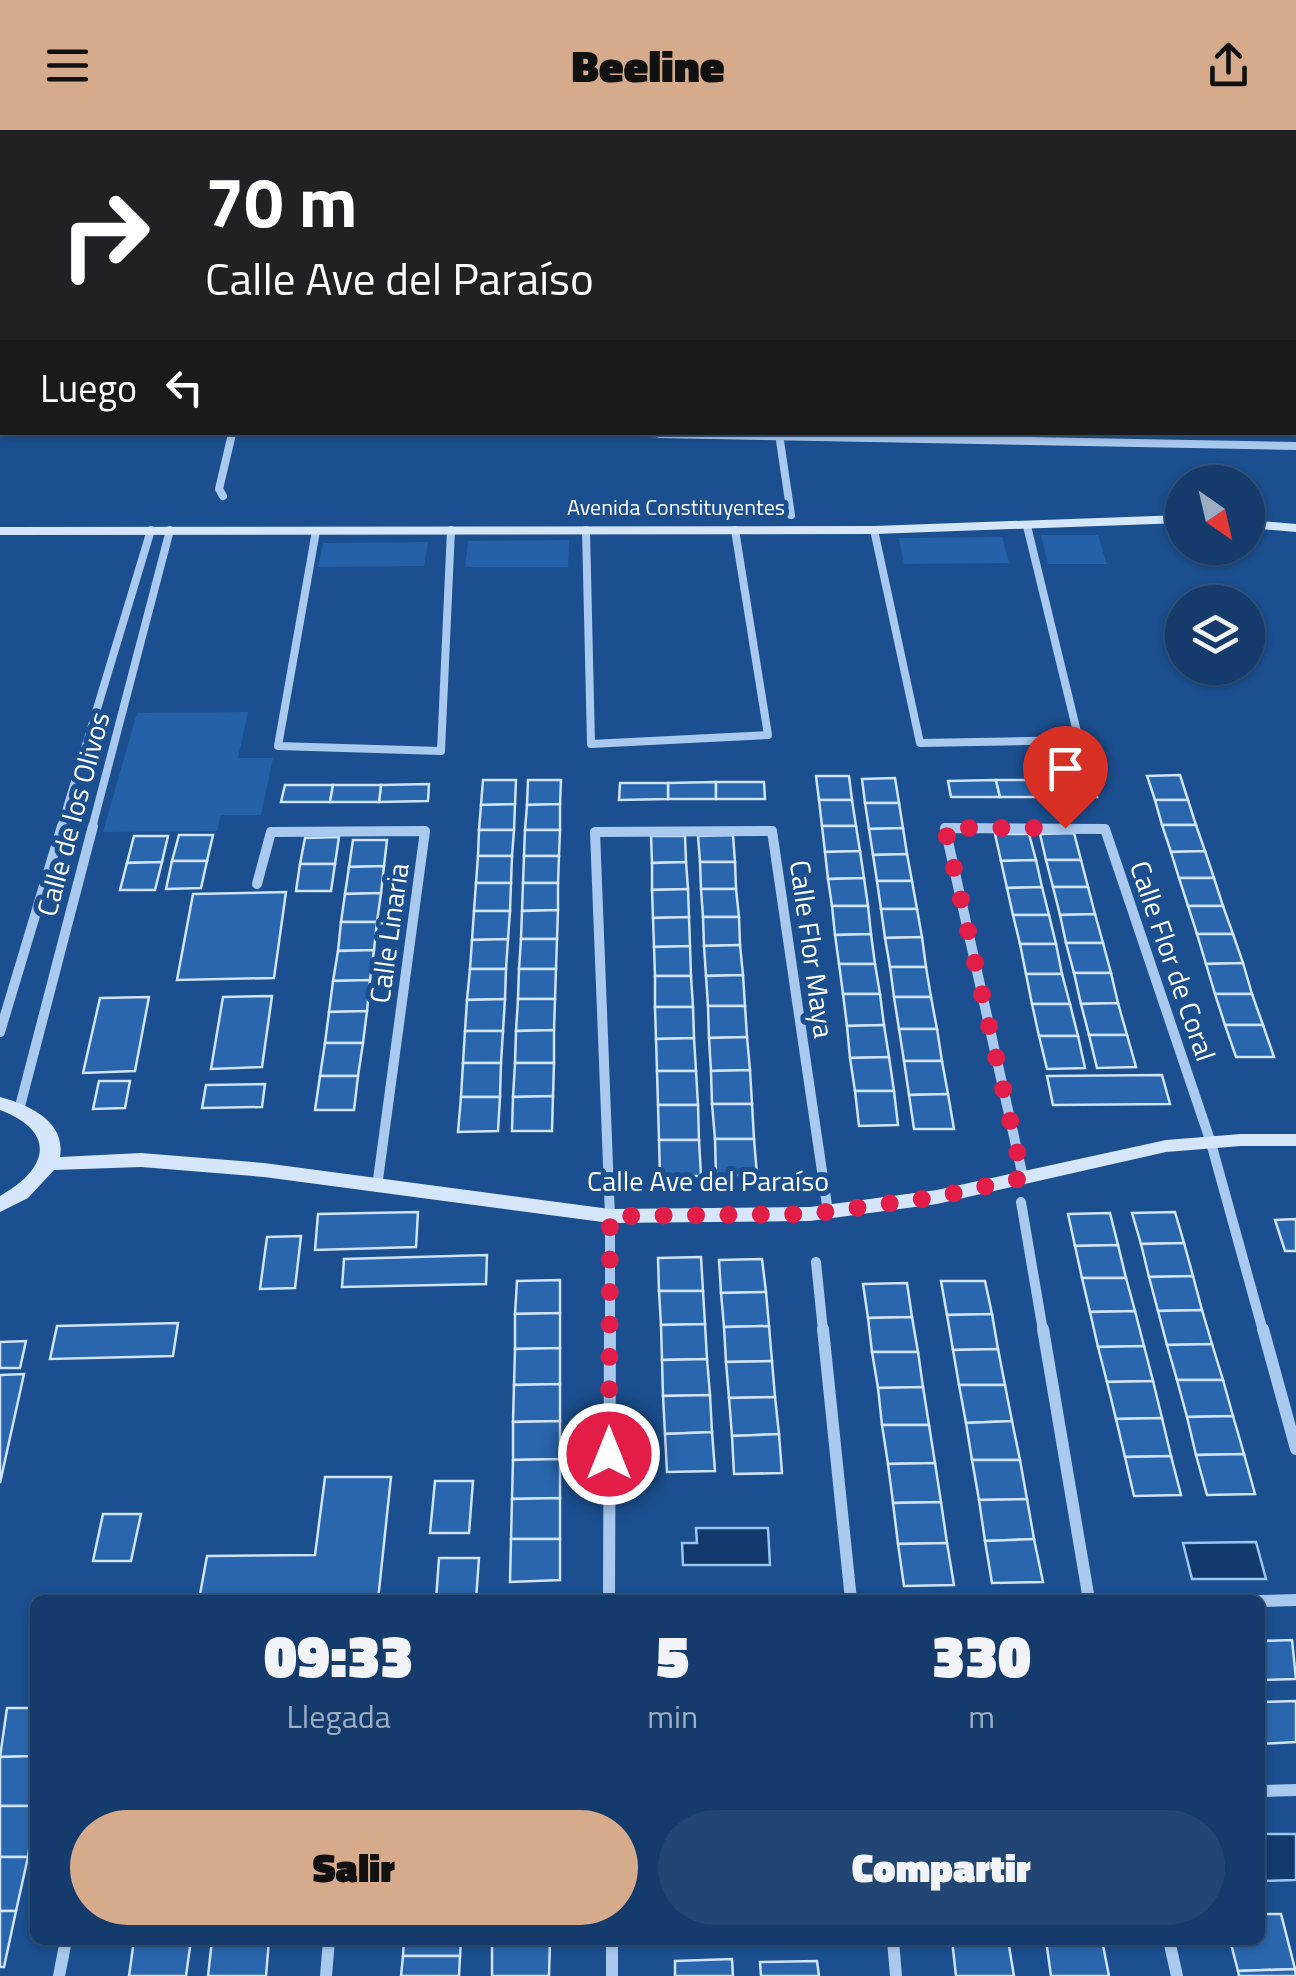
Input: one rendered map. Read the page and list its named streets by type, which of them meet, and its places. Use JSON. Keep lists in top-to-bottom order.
{
  "streets": {
    "main road": ["Avenida Constituyentes", "Calle Ave del Paraíso"],
    "street": [
      "Calle de los Olivos",
      "Calle Linaria",
      "Calle Flor Maya",
      "Calle Flor de Coral"
    ]
  },
  "crossings": [
    ["Avenida Constituyentes", "Calle de los Olivos"],
    ["Calle Linaria", "Calle Ave del Paraíso"],
    ["Calle Flor Maya", "Calle Ave del Paraíso"],
    ["Calle Flor de Coral", "Calle Ave del Paraíso"]
  ],
  "north": "bottom right",
  "page": {
    "header": "Beeline",
    "turn": ["70 m", "Calle Ave del Paraíso"],
    "then": "Luego",
    "eta": [
      "09:33",
      "Llegada",
      "5",
      "min",
      "330",
      "m"
    ],
    "buttons": ["Salir", "Compartir"]
  }
}
